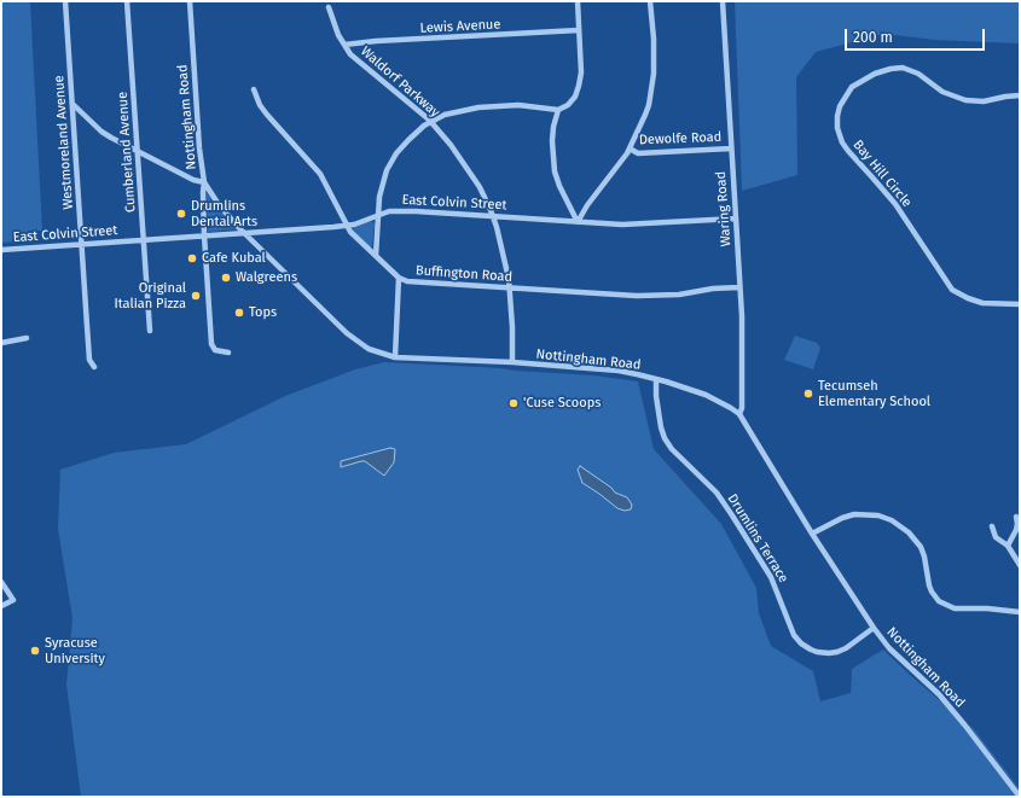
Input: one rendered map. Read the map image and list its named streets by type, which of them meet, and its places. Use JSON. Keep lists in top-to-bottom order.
{
  "streets": {
    "street": [
      "Lewis Avenue",
      "Waldorf Parkway",
      "Nottingham Road",
      "Dewolfe Road",
      "Westmoreland Avenue",
      "Cumberland Avenue",
      "Bay Hill Circle",
      "East Colvin Street",
      "Waring Road",
      "Buffington Road",
      "Drumlins Terrace"
    ]
  },
  "crossings": [
    ["Lewis Avenue", "Waldorf Parkway"],
    ["Waldorf Parkway", "Nottingham Road"],
    ["Waldorf Parkway", "East Colvin Street"],
    ["Waldorf Parkway", "Buffington Road"],
    ["Nottingham Road", "East Colvin Street"],
    ["Nottingham Road", "Waring Road"],
    ["Nottingham Road", "Drumlins Terrace"],
    ["Dewolfe Road", "Waring Road"],
    ["Westmoreland Avenue", "East Colvin Street"],
    ["Cumberland Avenue", "East Colvin Street"],
    ["East Colvin Street", "Waring Road"],
    ["East Colvin Street", "Buffington Road"],
    ["Waring Road", "Buffington Road"]
  ],
  "places": [
    "Drumlins Dental Arts",
    "Cafe Kubal",
    "Walgreens",
    "Original Italian Pizza",
    "Tops",
    "Tecumseh Elementary School",
    "'Cuse Scoops",
    "Syracuse University"
  ],
  "scale_bar": "200 m"
}
